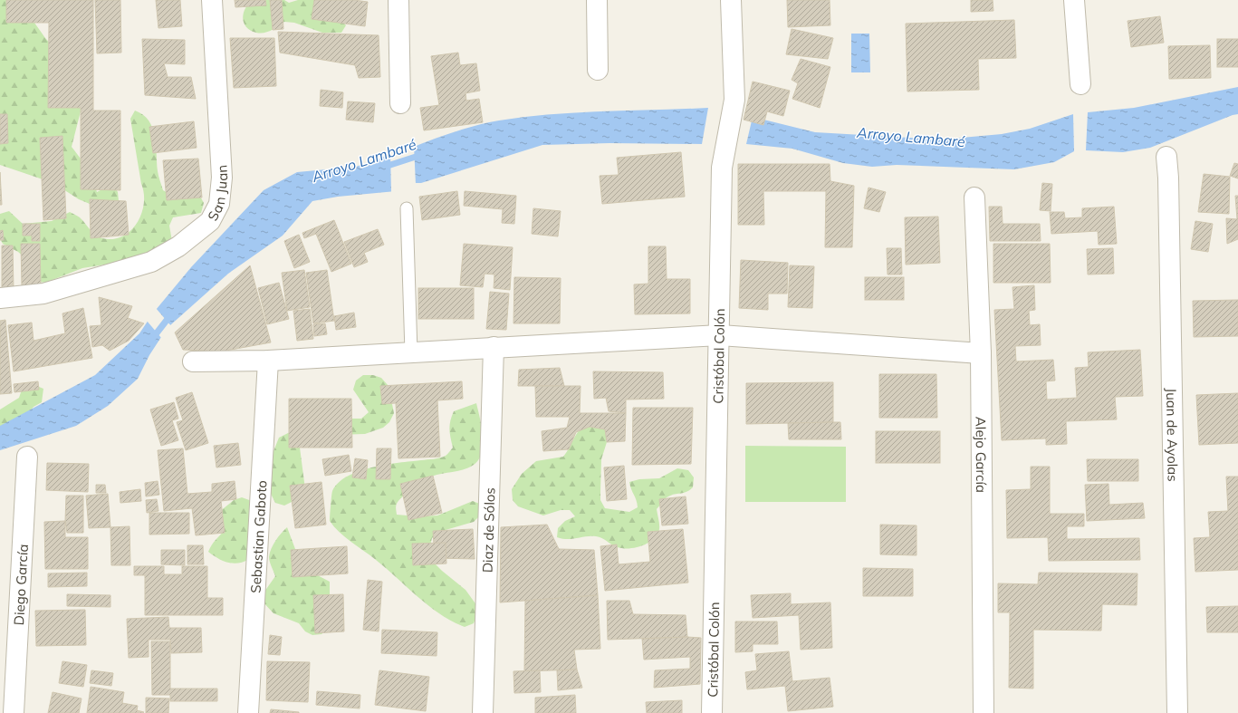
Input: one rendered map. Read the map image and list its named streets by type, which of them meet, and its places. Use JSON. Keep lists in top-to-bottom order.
{
  "streets": {
    "street": [
      "San Juan",
      "Cristóbal Colón",
      "Juan de Ayolas",
      "Alejo García",
      "Diaz de Sólos",
      "Sebastian Gaboto",
      "Diego García"
    ]
  },
  "water": ["Arroyo Lambaré"]
}
